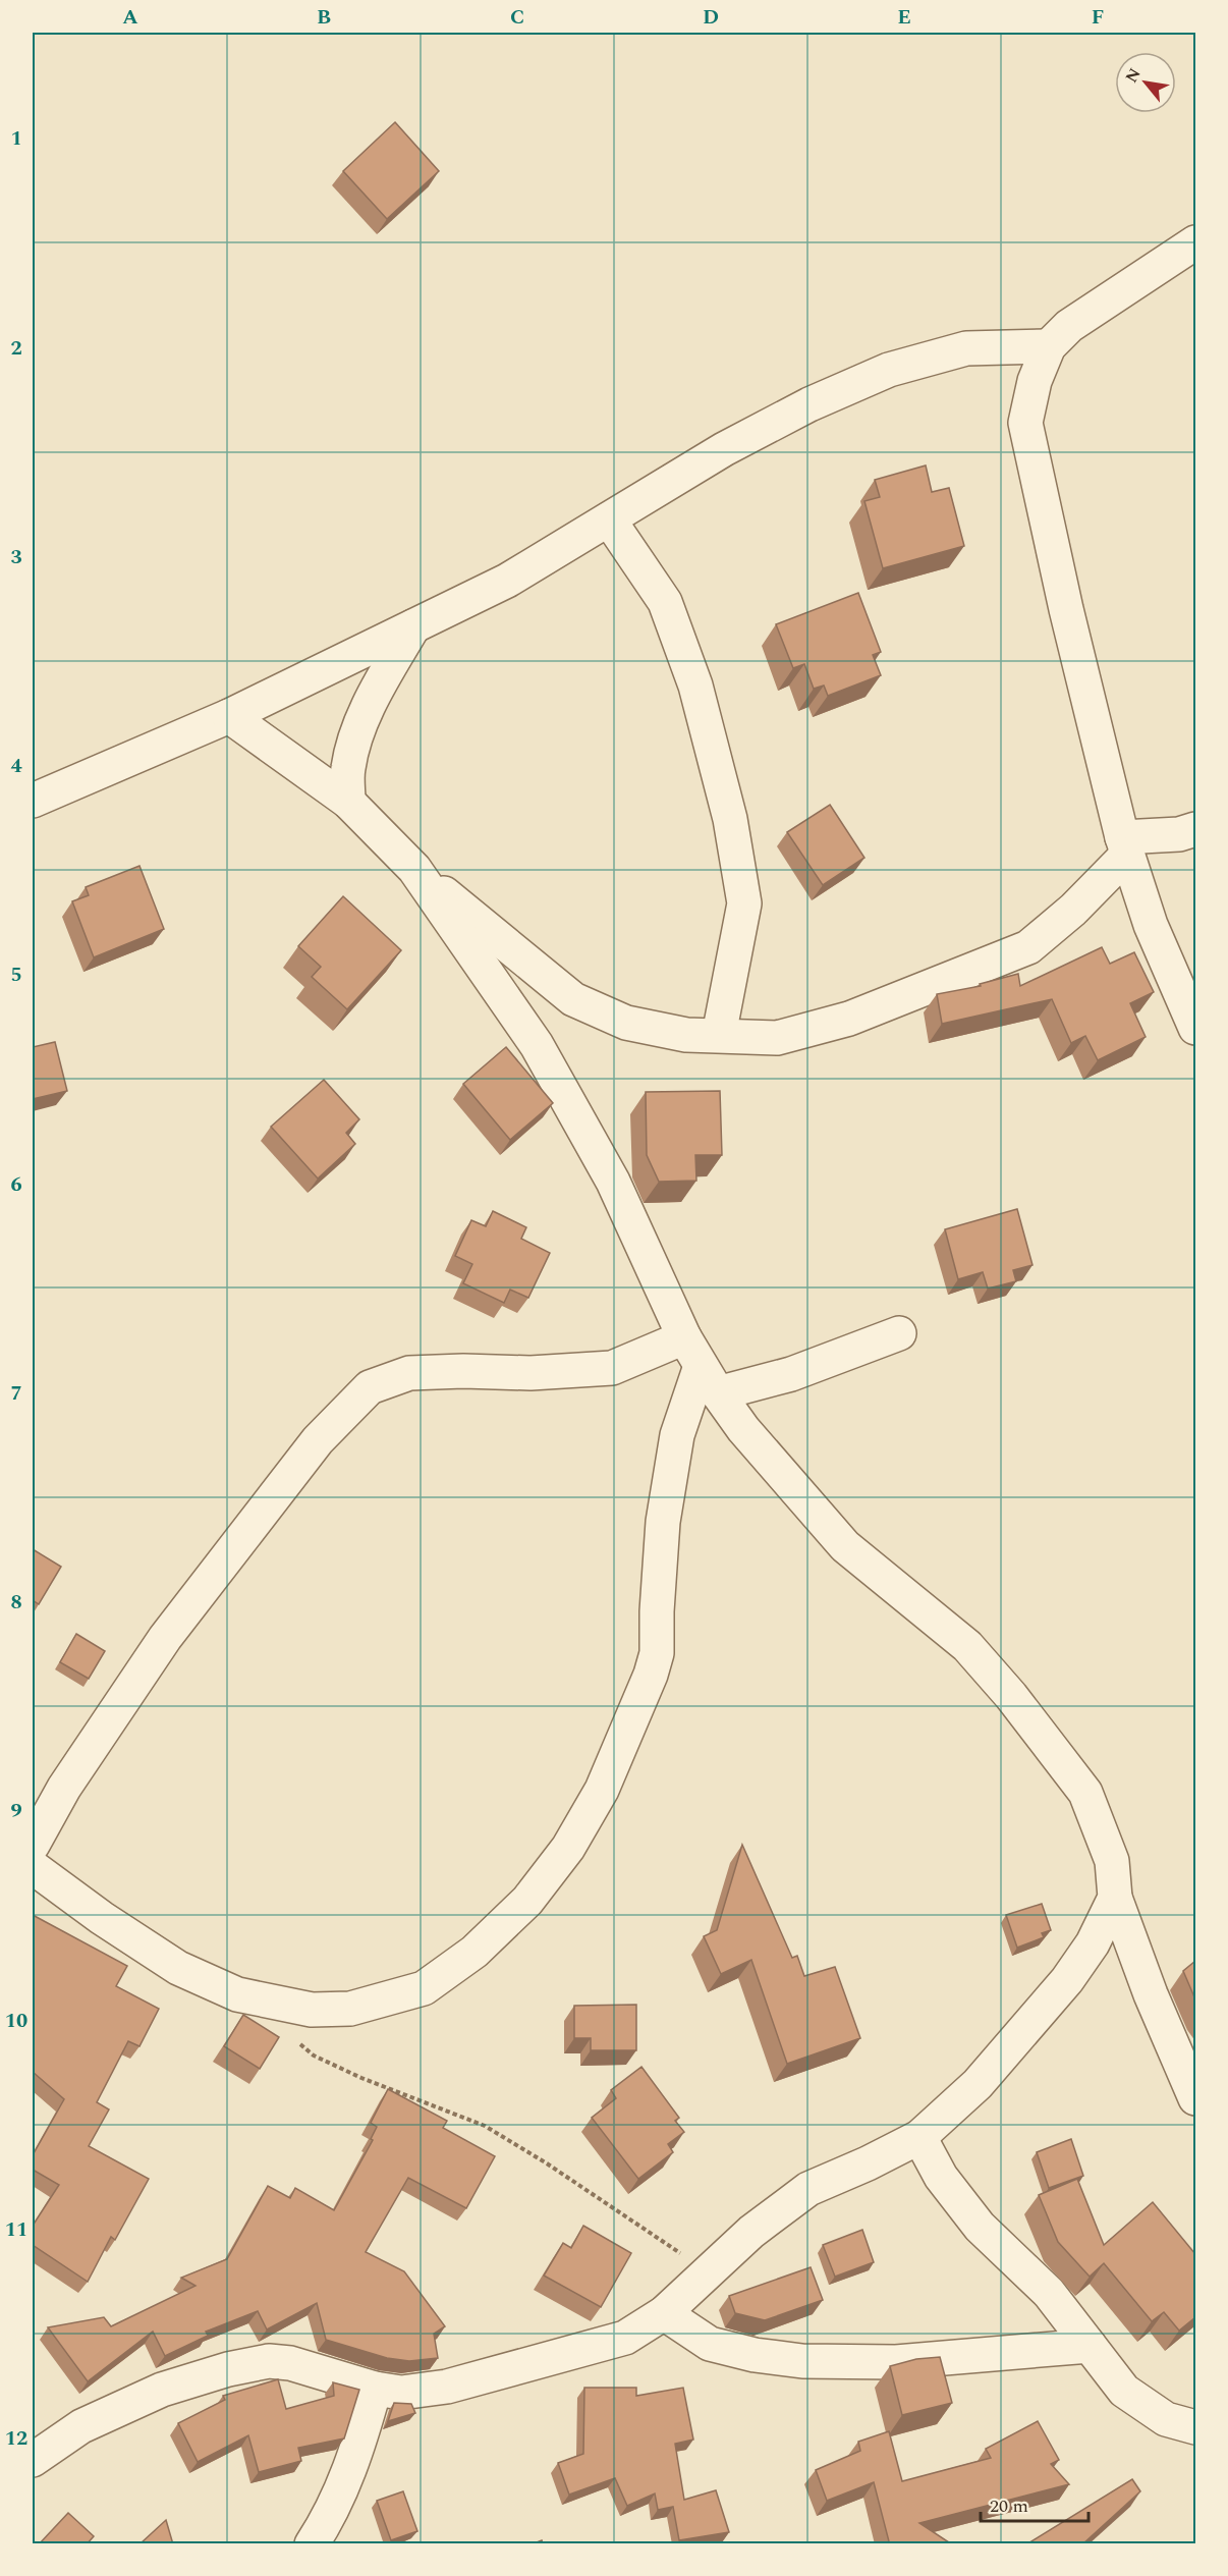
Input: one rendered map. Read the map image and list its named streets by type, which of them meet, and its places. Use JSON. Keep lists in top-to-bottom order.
{
  "scale_bar": "20 m",
  "north": "top left",
  "grid": {
    "columns": [
      "A",
      "B",
      "C",
      "D",
      "E",
      "F"
    ],
    "rows": [
      "1",
      "2",
      "3",
      "4",
      "5",
      "6",
      "7",
      "8",
      "9",
      "10",
      "11",
      "12"
    ]
  }
}
